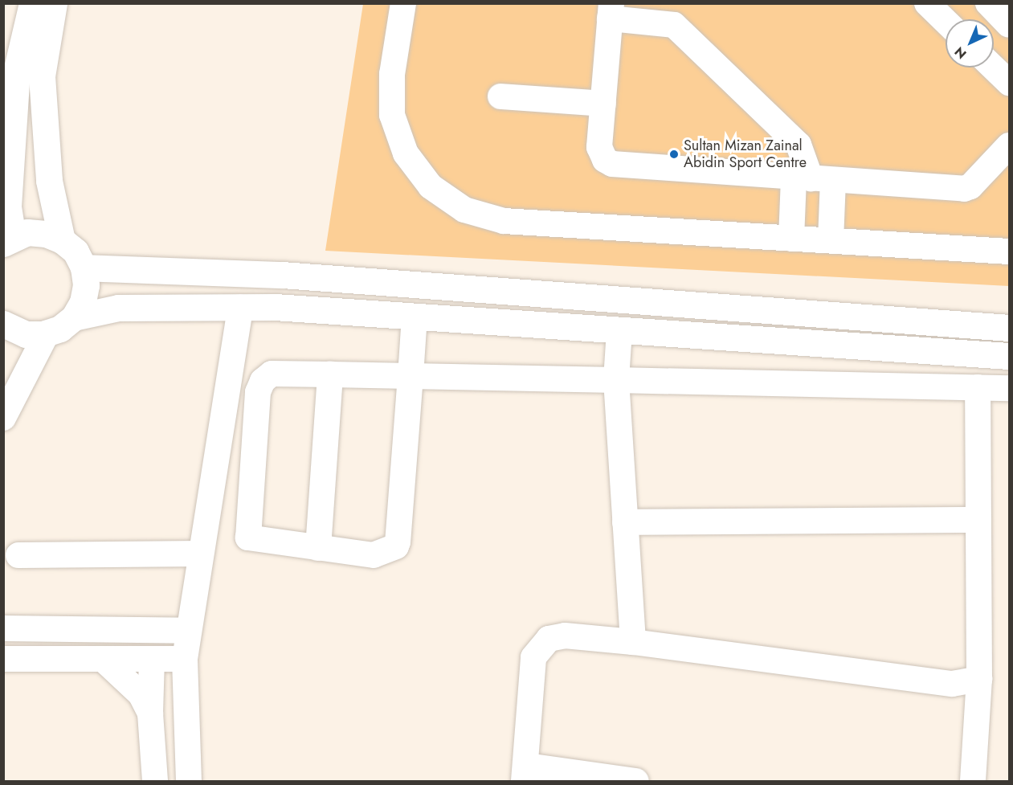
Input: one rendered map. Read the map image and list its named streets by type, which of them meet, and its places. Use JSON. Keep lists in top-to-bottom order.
{
  "places": ["Sultan Mizan Zainal Abidin Sport Centre"],
  "north": "bottom left"
}
